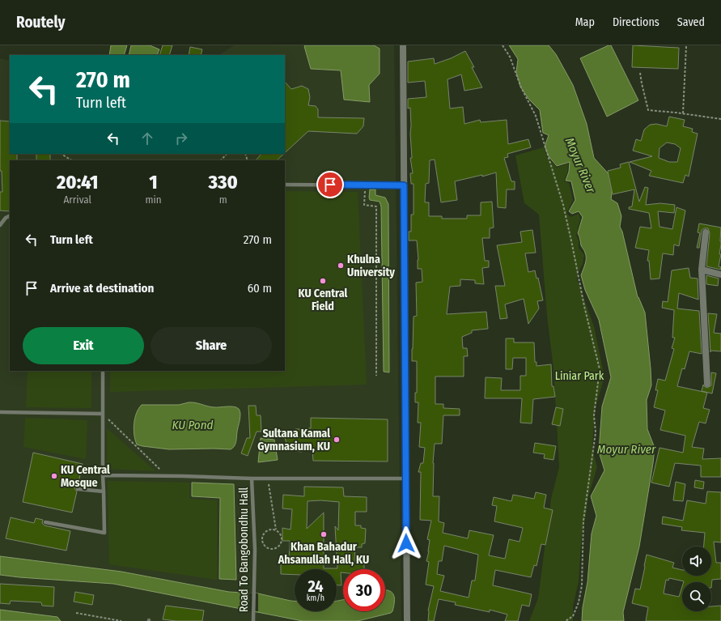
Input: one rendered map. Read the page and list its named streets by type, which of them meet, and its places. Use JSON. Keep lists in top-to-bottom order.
{
  "streets": {
    "lane": ["Road To Bangobondhu Hall"]
  },
  "water": ["Moyur River", "KU Pond"],
  "parks": ["Liniar Park"],
  "places": [
    "Khulna University",
    "KU Central Field",
    "Sultana Kamal Gymnasium, KU",
    "KU Central Mosque",
    "Khan Bahadur Ahsanullah Hall, KU"
  ],
  "page": {
    "header": "Routely",
    "nav": ["Map", "Directions", "Saved"],
    "turn": ["270 m", "Turn left"],
    "eta": [
      "20:41",
      "Arrival",
      "1",
      "min",
      "330",
      "m"
    ],
    "list": [
      {
        "name": "Turn left",
        "value": "270 m"
      },
      {
        "name": "Arrive at destination",
        "value": "60 m"
      }
    ],
    "buttons": ["Exit", "Share"],
    "speed": "24 km/h",
    "limit": "30"
  }
}
